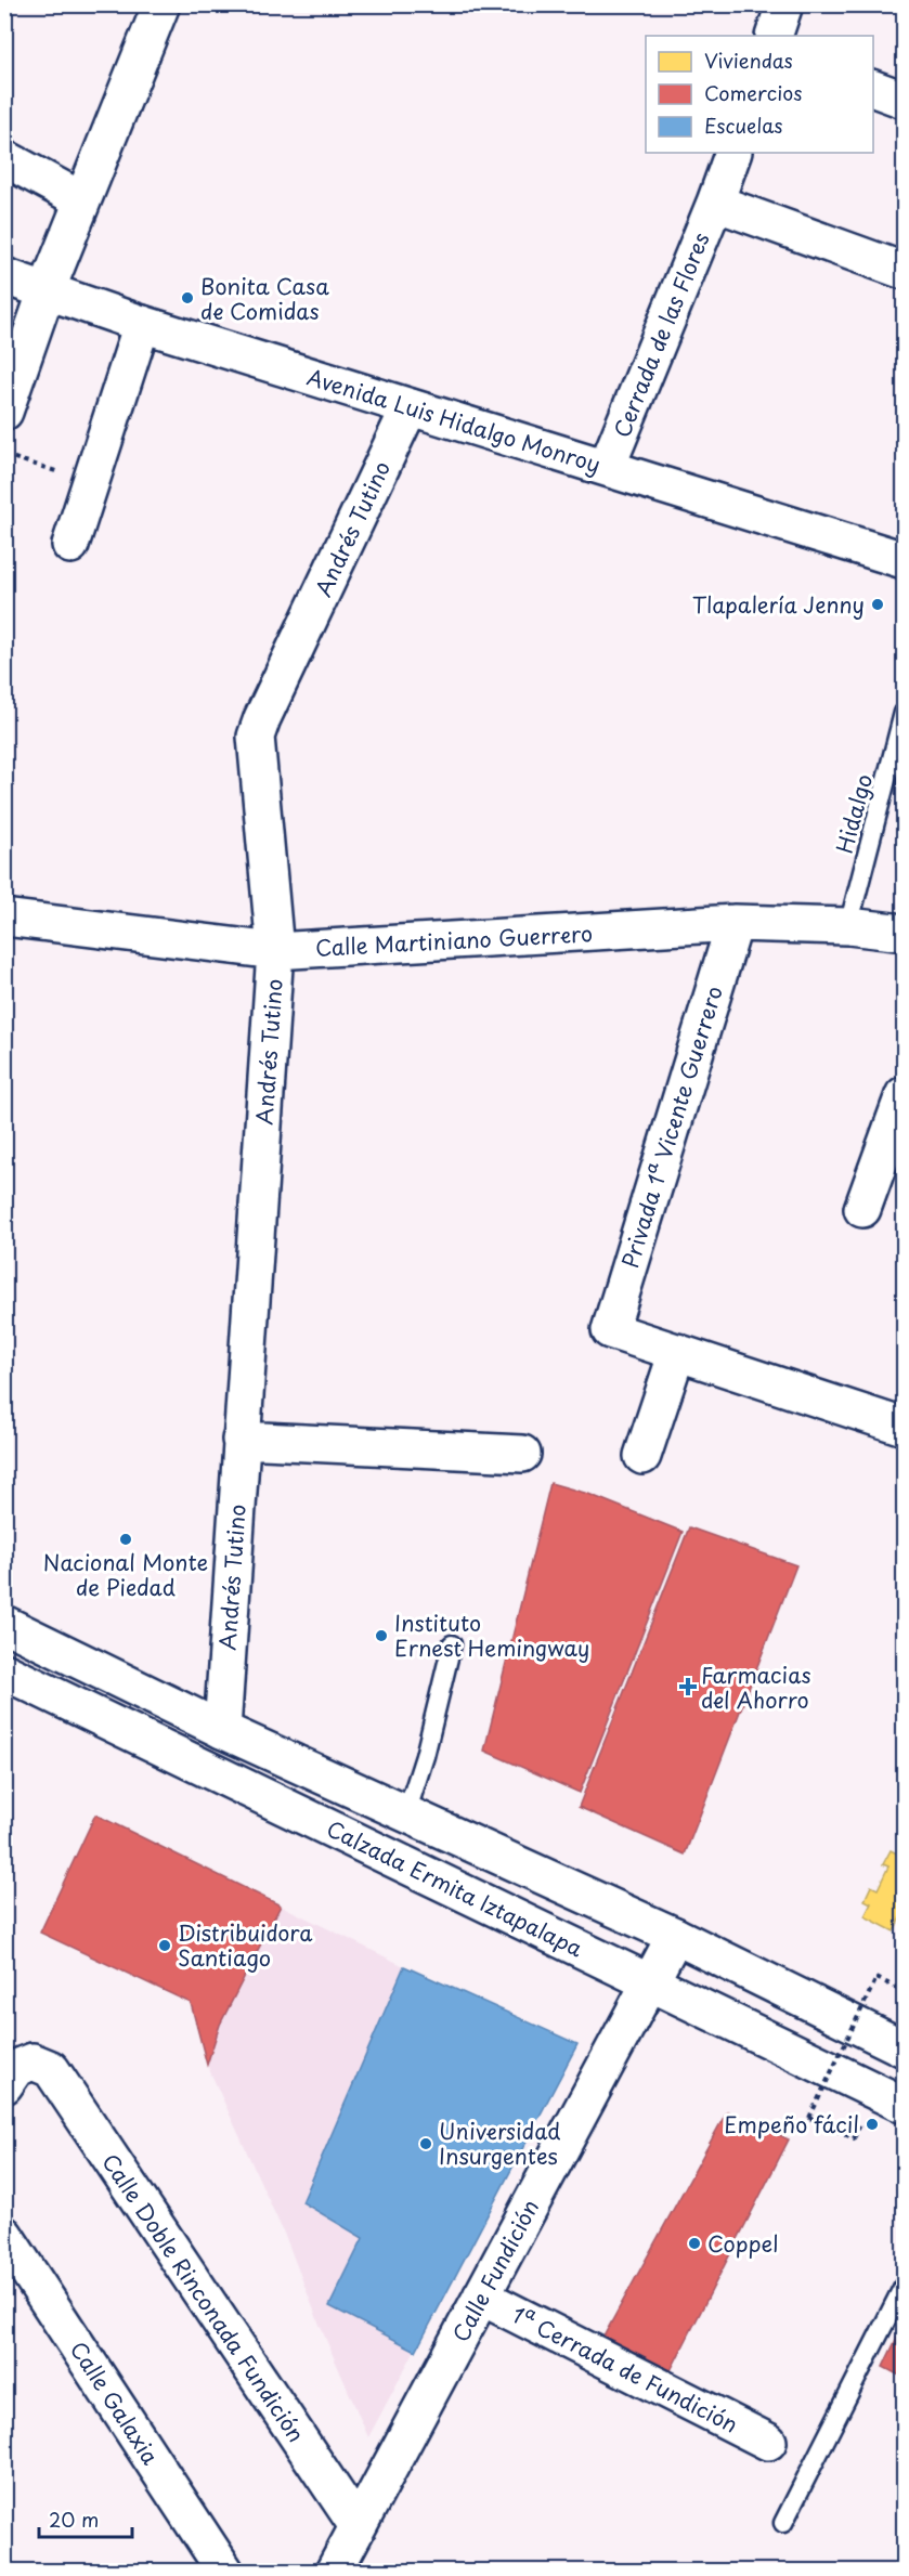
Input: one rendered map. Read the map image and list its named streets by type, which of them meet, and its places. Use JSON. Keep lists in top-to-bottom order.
{
  "streets": {
    "street": [
      "Cerrada de las Flores",
      "Avenida Luis Hidalgo Monroy",
      "Andrés Tutino",
      "Calle Martiniano Guerrero",
      "Privada 1ª Vicente Guerrero",
      "Calzada Ermita Iztapalapa",
      "Calle Fundición",
      "Calle Doble Rinconada Fundición",
      "1ª Cerrada de Fundición",
      "Calle Galaxia"
    ],
    "lane": ["Hidalgo"]
  },
  "crossings": [
    ["Cerrada de las Flores", "Avenida Luis Hidalgo Monroy"],
    ["Avenida Luis Hidalgo Monroy", "Andrés Tutino"],
    ["Andrés Tutino", "Calle Martiniano Guerrero"],
    ["Andrés Tutino", "Calzada Ermita Iztapalapa"],
    ["Hidalgo", "Calle Martiniano Guerrero"],
    ["Calle Martiniano Guerrero", "Privada 1ª Vicente Guerrero"],
    ["Calzada Ermita Iztapalapa", "Calle Fundición"],
    ["Calle Fundición", "Calle Doble Rinconada Fundición"],
    ["Calle Fundición", "1ª Cerrada de Fundición"]
  ],
  "places": {
    "other": [
      "Bonita Casa de Comidas",
      "Tlapalería Jenny",
      "Nacional Monte de Piedad",
      "Instituto Ernest Hemingway",
      "Distribuidora Santiago",
      "Empeño fácil",
      "Universidad Insurgentes",
      "Coppel"
    ],
    "health": ["Farmacias del Ahorro"]
  },
  "legend": ["Viviendas", "Comercios", "Escuelas"],
  "scale_bar": "20 m"
}
